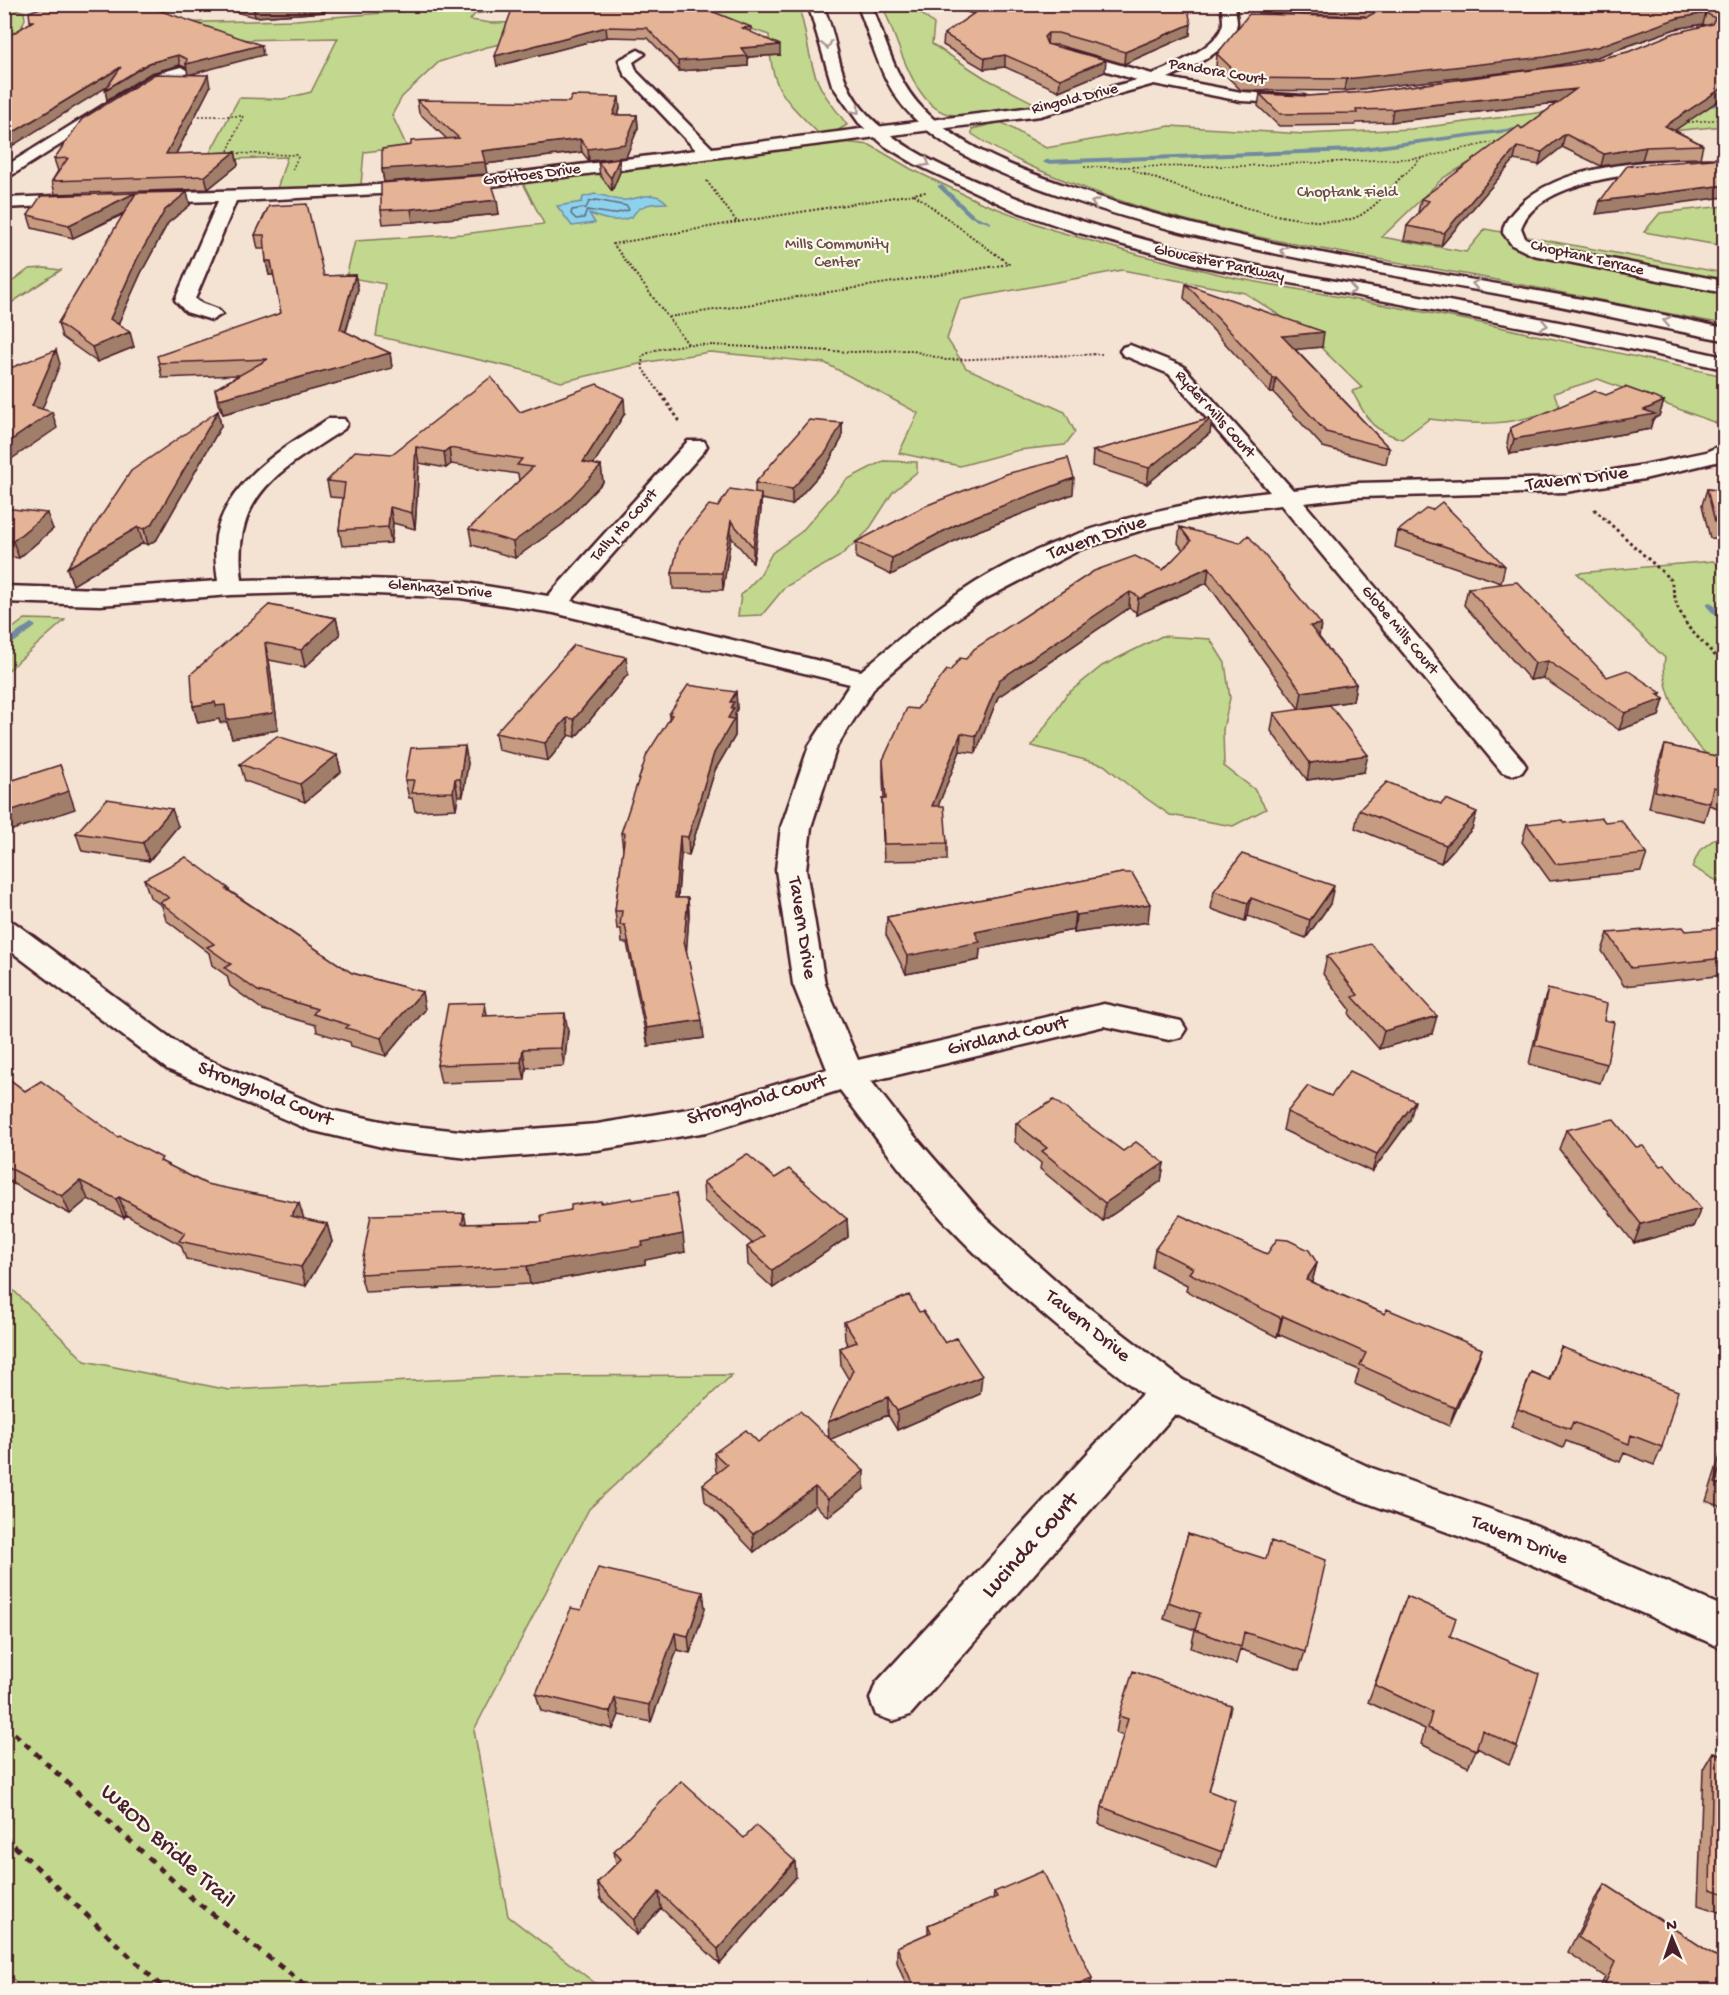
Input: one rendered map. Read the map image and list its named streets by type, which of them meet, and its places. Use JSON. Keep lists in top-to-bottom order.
{
  "streets": {
    "street": [
      "Pandora Court",
      "Ringold Drive",
      "Grottoes Drive",
      "Choptank Terrace",
      "Gloucester Parkway",
      "Ryder Mills Court",
      "Tavern Drive",
      "Tally Ho Court",
      "Glenhazel Drive",
      "Globe Mills Court",
      "Girdland Court",
      "Stronghold Court",
      "Lucinda Court"
    ],
    "path": ["W&OD Bridle Trail"]
  },
  "crossings": [
    ["Pandora Court", "Ringold Drive"],
    ["Ringold Drive", "Grottoes Drive"],
    ["Ringold Drive", "Gloucester Parkway"],
    ["Grottoes Drive", "Gloucester Parkway"],
    ["Ryder Mills Court", "Tavern Drive"],
    ["Ryder Mills Court", "Globe Mills Court"],
    ["Tavern Drive", "Glenhazel Drive"],
    ["Tavern Drive", "Globe Mills Court"],
    ["Tavern Drive", "Girdland Court"],
    ["Tavern Drive", "Stronghold Court"],
    ["Tavern Drive", "Lucinda Court"],
    ["Tally Ho Court", "Glenhazel Drive"],
    ["Girdland Court", "Stronghold Court"]
  ],
  "parks": ["Choptank Field", "Mills Community Center"],
  "north": "top"
}
